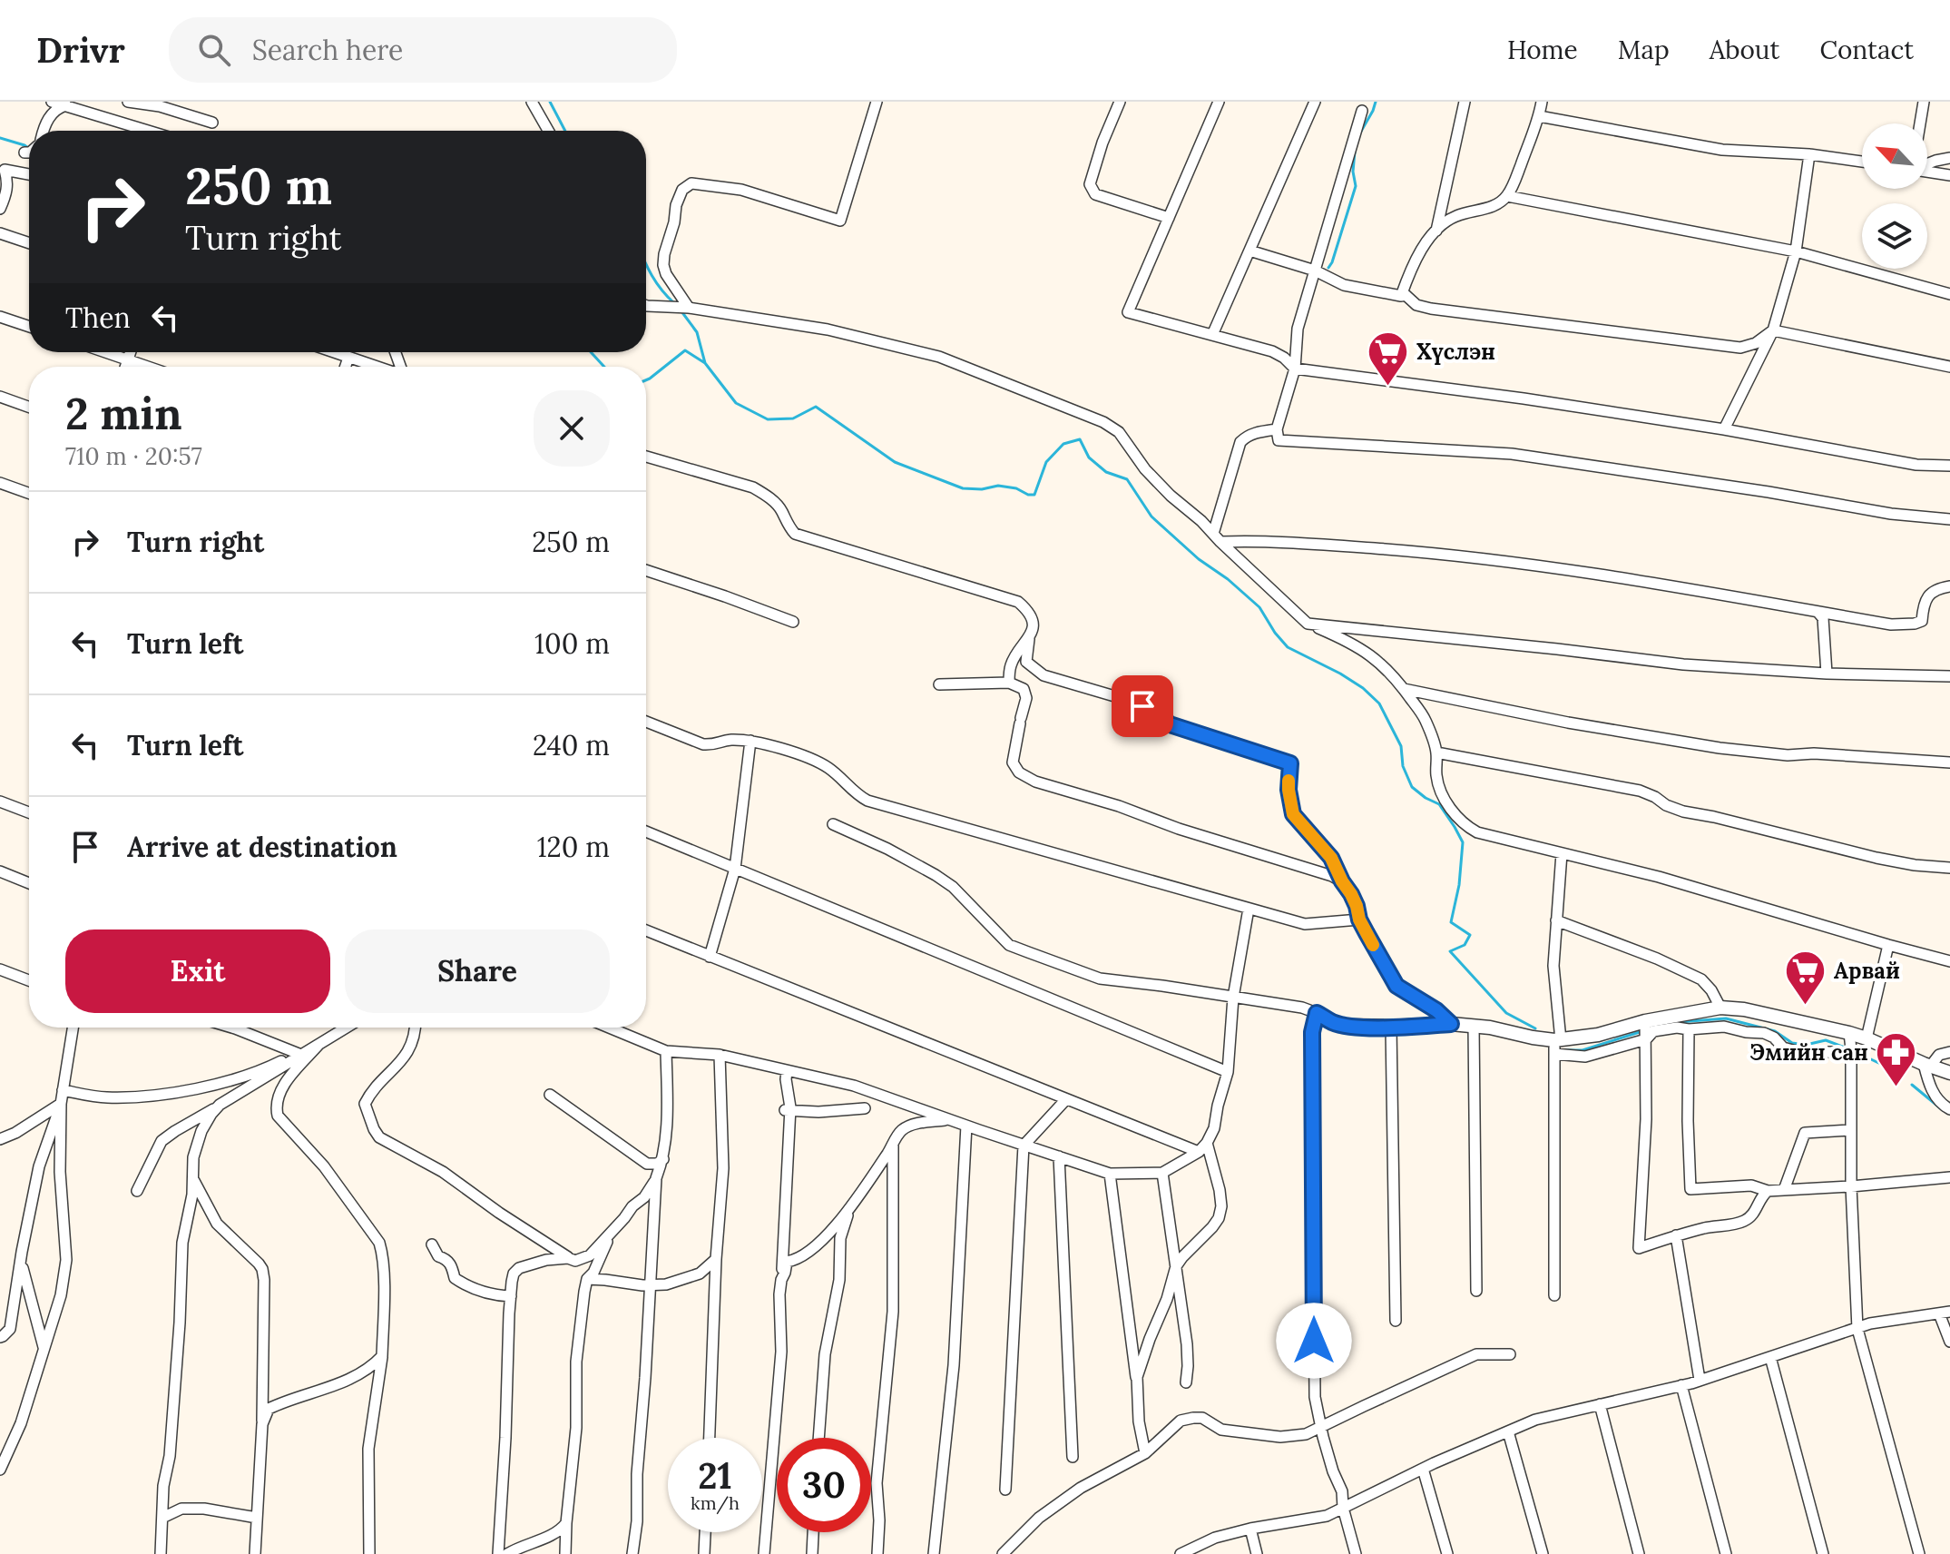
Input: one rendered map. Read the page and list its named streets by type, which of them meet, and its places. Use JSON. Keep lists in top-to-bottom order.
{
  "places": {
    "supermarket": ["Хүслэн", "Арвай"],
    "pharmacy": ["Эмийн сан"]
  },
  "north": "top left",
  "page": {
    "header": "Drivr",
    "search": "Search here",
    "nav": [
      "Home",
      "Map",
      "About",
      "Contact"
    ],
    "turn": ["250 m", "Turn right"],
    "then": "Then",
    "heading": ["2 min", "710 m · 20:57"],
    "list": [
      {
        "name": "Turn right",
        "value": "250 m"
      },
      {
        "name": "Turn left",
        "value": "100 m"
      },
      {
        "name": "Turn left",
        "value": "240 m"
      },
      {
        "name": "Arrive at destination",
        "value": "120 m"
      }
    ],
    "buttons": ["Exit", "Share"],
    "speed": "21 km/h",
    "limit": "30"
  }
}
